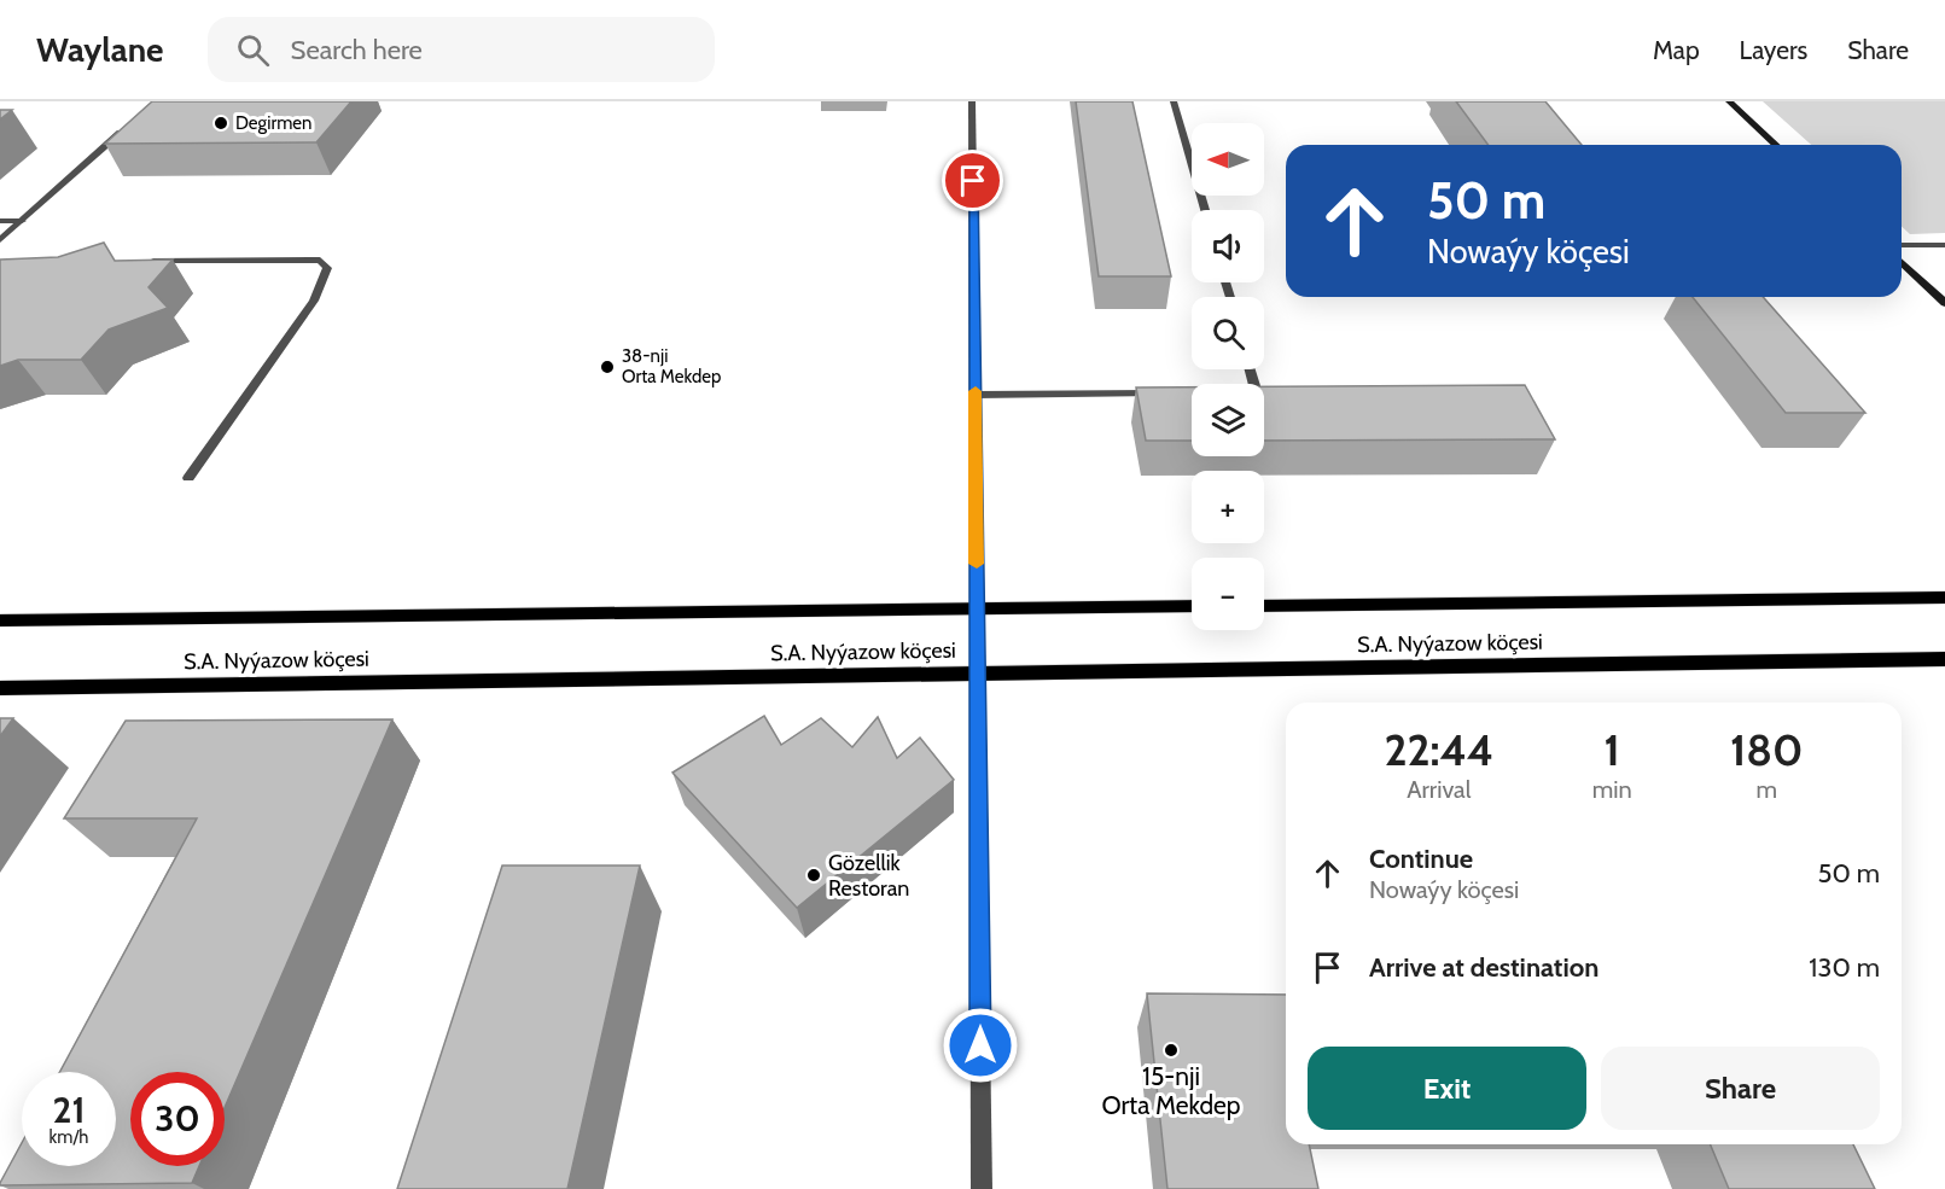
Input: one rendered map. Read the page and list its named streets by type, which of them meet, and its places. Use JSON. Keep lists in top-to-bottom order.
{
  "streets": {
    "main road": ["S.A. Nyýazow köçesi"]
  },
  "places": [
    "Degirmen",
    "38-nji Orta Mekdep",
    "Gözellik Restoran",
    "15-nji Orta Mekdep"
  ],
  "north": "left",
  "page": {
    "header": "Waylane",
    "search": "Search here",
    "nav": ["Map", "Layers", "Share"],
    "map_buttons": ["+", "−"],
    "turn": ["50 m", "Nowaýy köçesi"],
    "eta": [
      "22:44",
      "Arrival",
      "1",
      "min",
      "180",
      "m"
    ],
    "list": [
      {
        "name": "Continue",
        "note": "Nowaýy köçesi",
        "value": "50 m"
      },
      {
        "name": "Arrive at destination",
        "value": "130 m"
      }
    ],
    "buttons": ["Exit", "Share"],
    "speed": "21 km/h",
    "limit": "30"
  }
}
